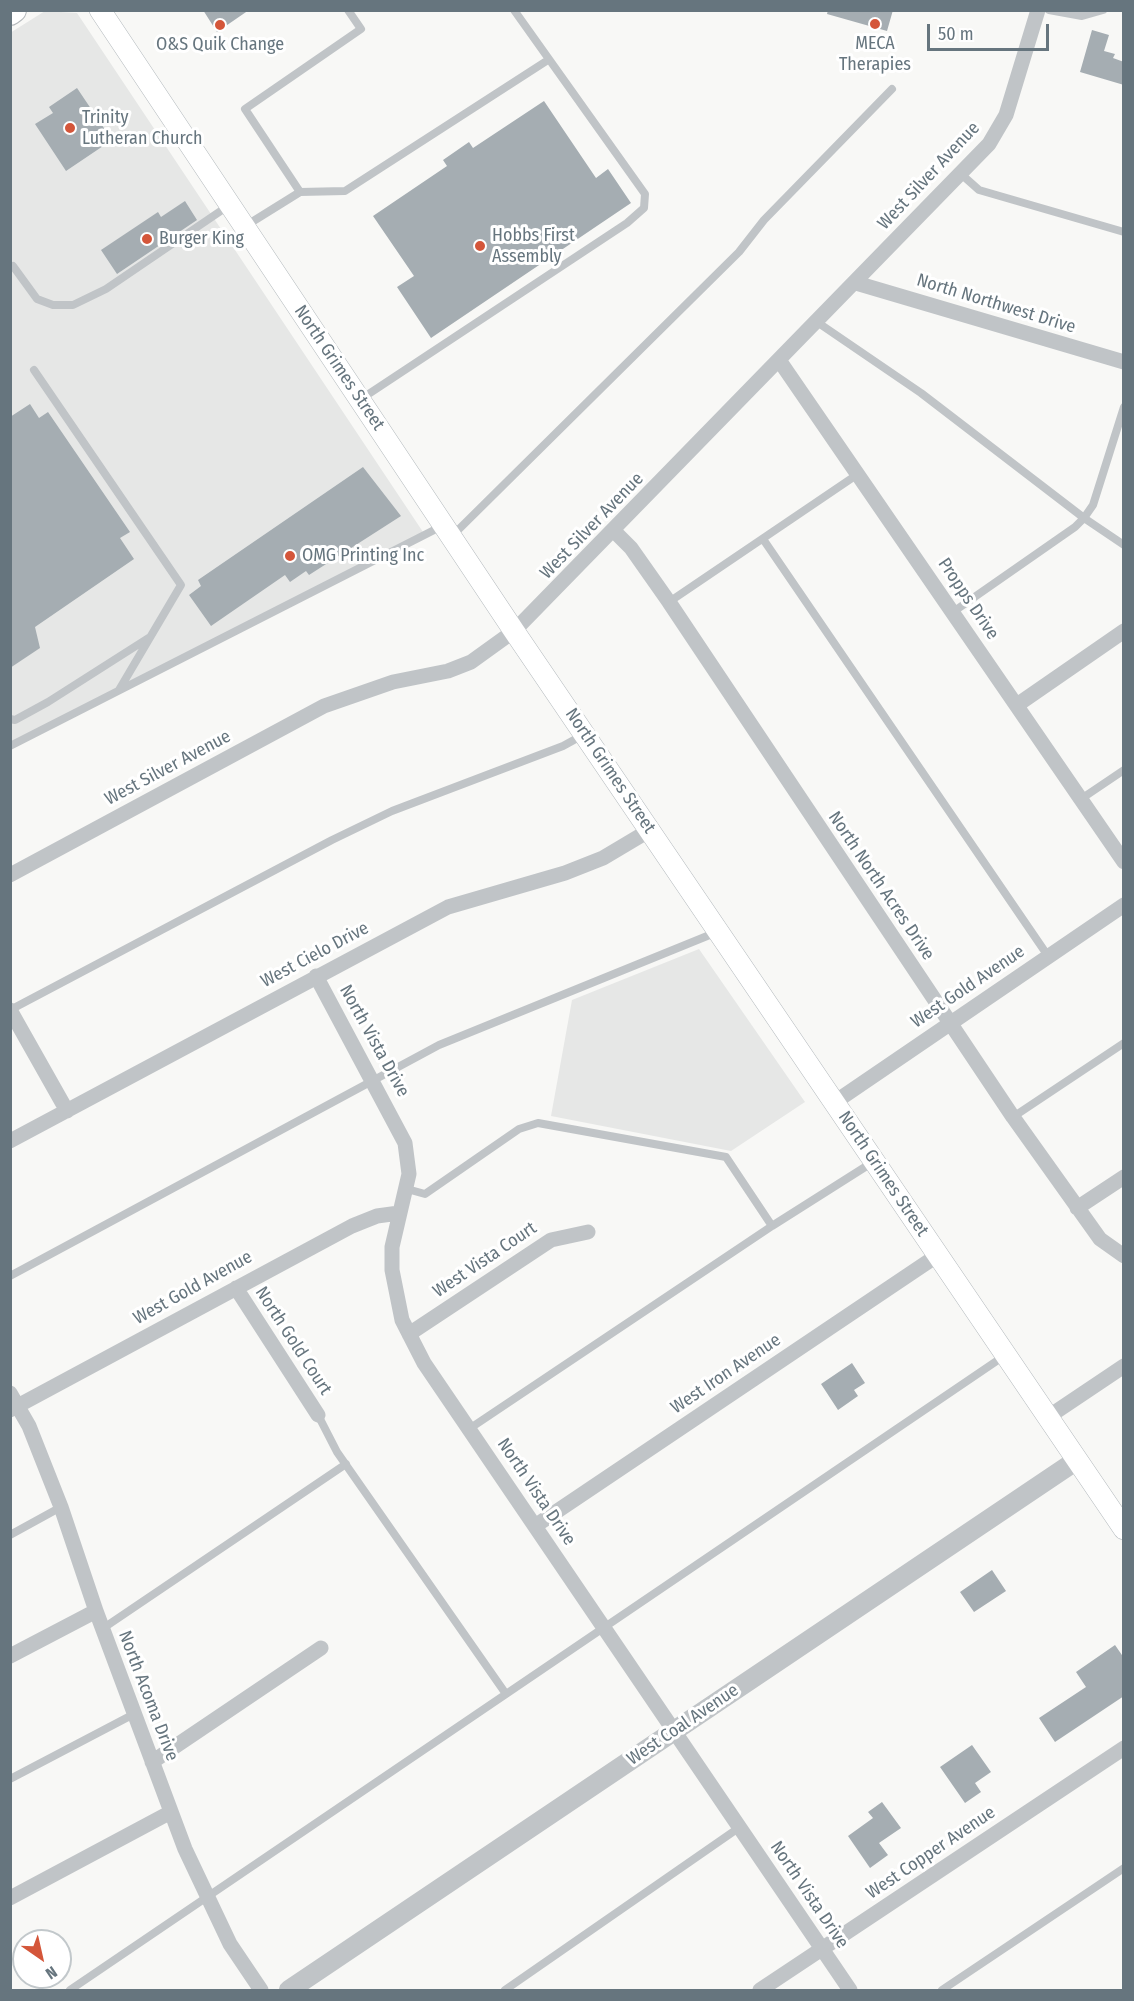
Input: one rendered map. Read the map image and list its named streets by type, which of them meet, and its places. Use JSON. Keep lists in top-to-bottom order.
{
  "streets": {
    "main road": ["North Grimes Street"],
    "street": [
      "West Silver Avenue",
      "North Northwest Drive",
      "Propps Drive",
      "North North Acres Drive",
      "West Cielo Drive",
      "West Gold Avenue",
      "North Vista Drive",
      "West Vista Court",
      "North Gold Court",
      "West Iron Avenue",
      "North Acoma Drive",
      "West Coal Avenue",
      "West Copper Avenue"
    ]
  },
  "crossings": [
    ["West Silver Avenue", "North Northwest Drive"],
    ["West Silver Avenue", "North Grimes Street"],
    ["West Silver Avenue", "Propps Drive"],
    ["West Silver Avenue", "North North Acres Drive"],
    ["North Grimes Street", "West Cielo Drive"],
    ["North Grimes Street", "West Gold Avenue"],
    ["North Grimes Street", "West Iron Avenue"],
    ["North Grimes Street", "West Coal Avenue"],
    ["North North Acres Drive", "West Gold Avenue"],
    ["West Cielo Drive", "North Vista Drive"],
    ["West Gold Avenue", "North Vista Drive"],
    ["West Gold Avenue", "North Gold Court"],
    ["West Gold Avenue", "North Acoma Drive"],
    ["North Vista Drive", "West Vista Court"],
    ["North Vista Drive", "West Iron Avenue"],
    ["North Vista Drive", "West Coal Avenue"],
    ["North Vista Drive", "West Copper Avenue"]
  ],
  "places": [
    "MECA Therapies",
    "O&S Quik Change",
    "Trinity Lutheran Church",
    "Burger King",
    "Hobbs First Assembly",
    "OMG Printing Inc"
  ],
  "scale_bar": "50 m",
  "north": "bottom right"
}
